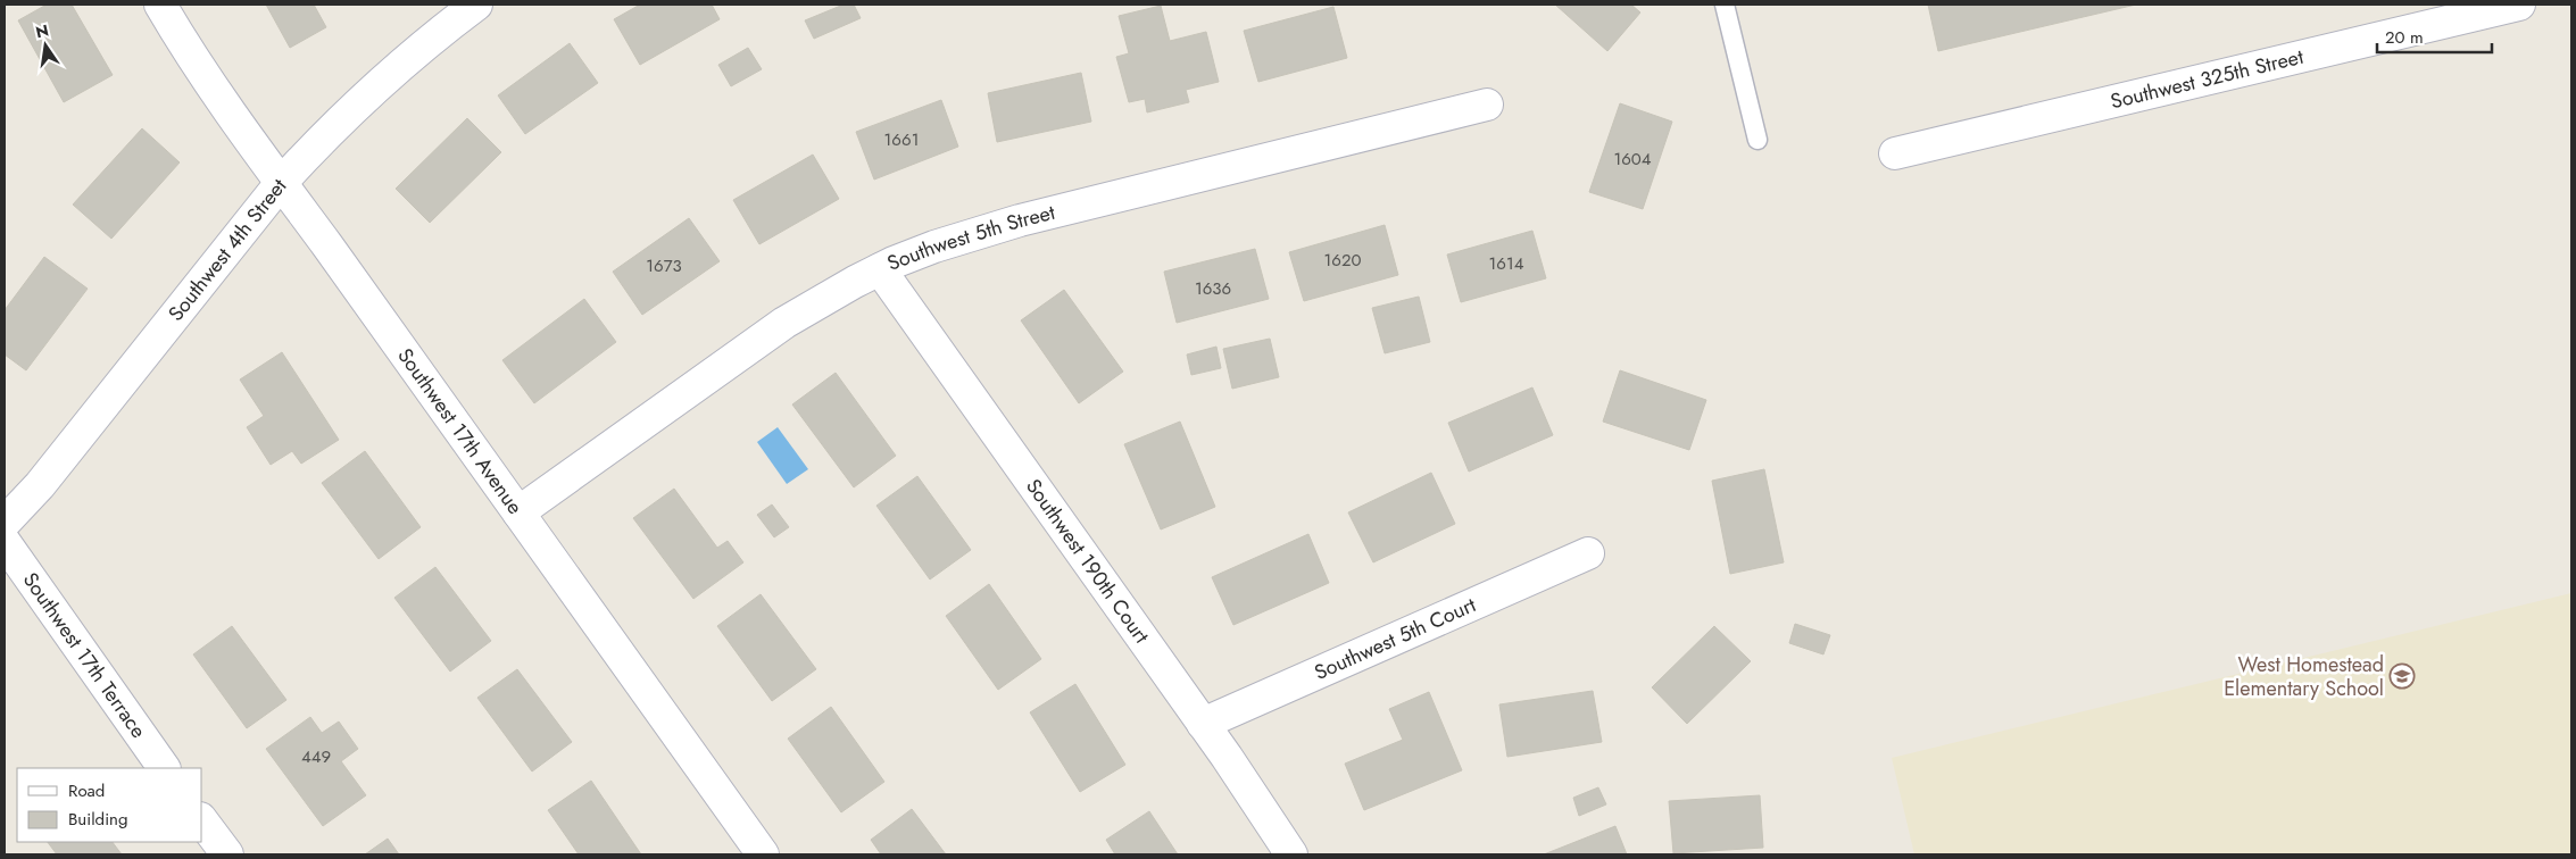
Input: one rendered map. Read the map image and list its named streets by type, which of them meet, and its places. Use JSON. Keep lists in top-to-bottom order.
{
  "streets": {
    "street": [
      "Southwest 325th Street",
      "Southwest 5th Street",
      "Southwest 4th Street",
      "Southwest 17th Avenue",
      "Southwest 190th Court",
      "Southwest 5th Court",
      "Southwest 17th Terrace"
    ]
  },
  "crossings": [
    ["Southwest 5th Street", "Southwest 17th Avenue"],
    ["Southwest 5th Street", "Southwest 190th Court"],
    ["Southwest 4th Street", "Southwest 17th Avenue"],
    ["Southwest 190th Court", "Southwest 5th Court"]
  ],
  "places": {
    "school or university": ["West Homestead Elementary School"]
  },
  "house_numbers": [
    "1661",
    "1604",
    "1620",
    "1614",
    "1673",
    "1636",
    "449"
  ],
  "legend": ["Road", "Building"],
  "scale_bar": "20 m",
  "north": "top"
}
